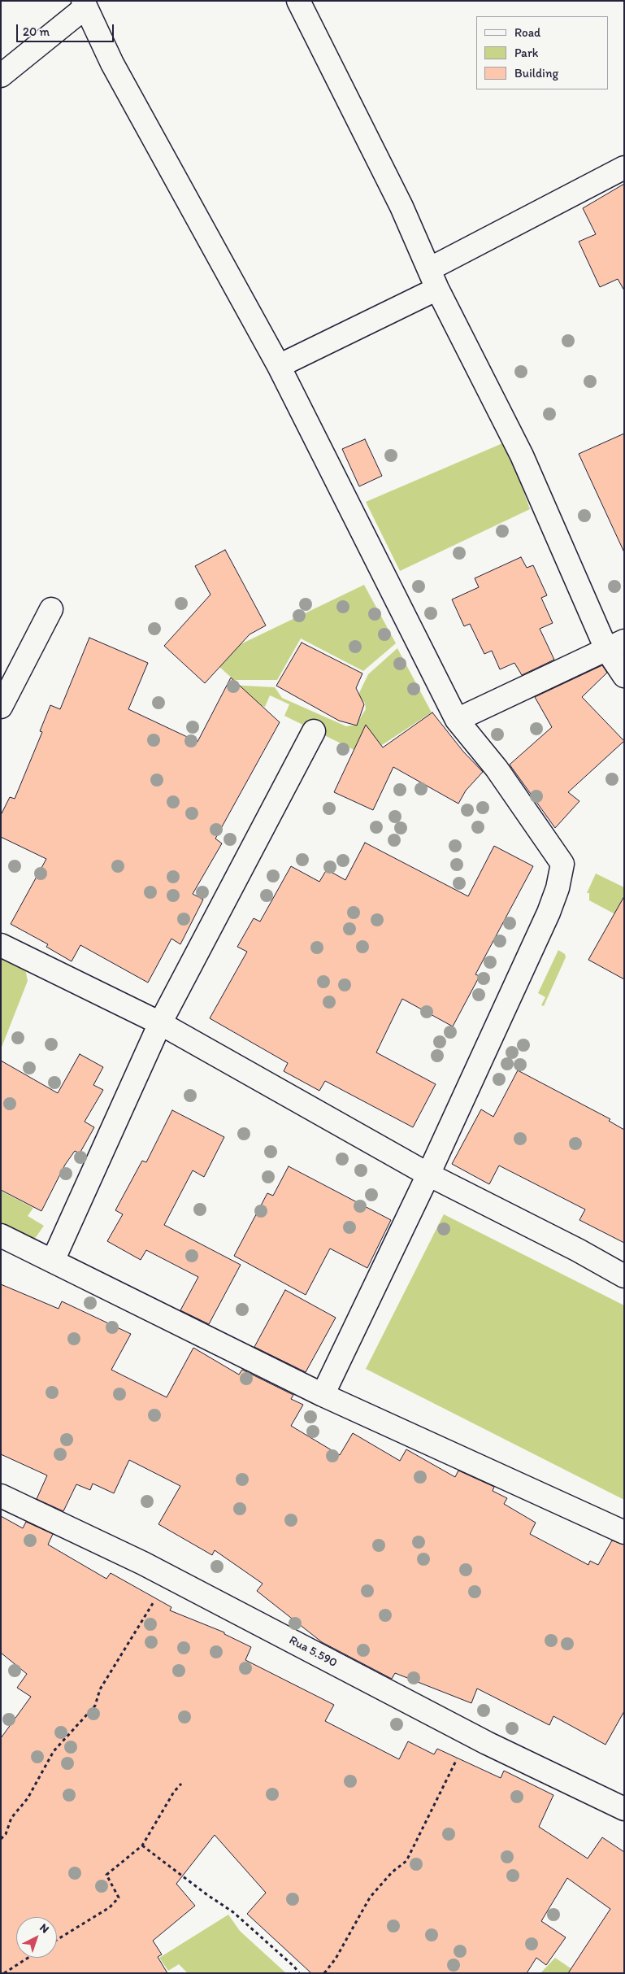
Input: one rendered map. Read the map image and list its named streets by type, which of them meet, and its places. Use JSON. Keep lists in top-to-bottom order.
{
  "streets": {
    "street": ["Rua 5.590"]
  },
  "legend": ["Road", "Park", "Building"],
  "scale_bar": "20 m",
  "north": "top right"
}
